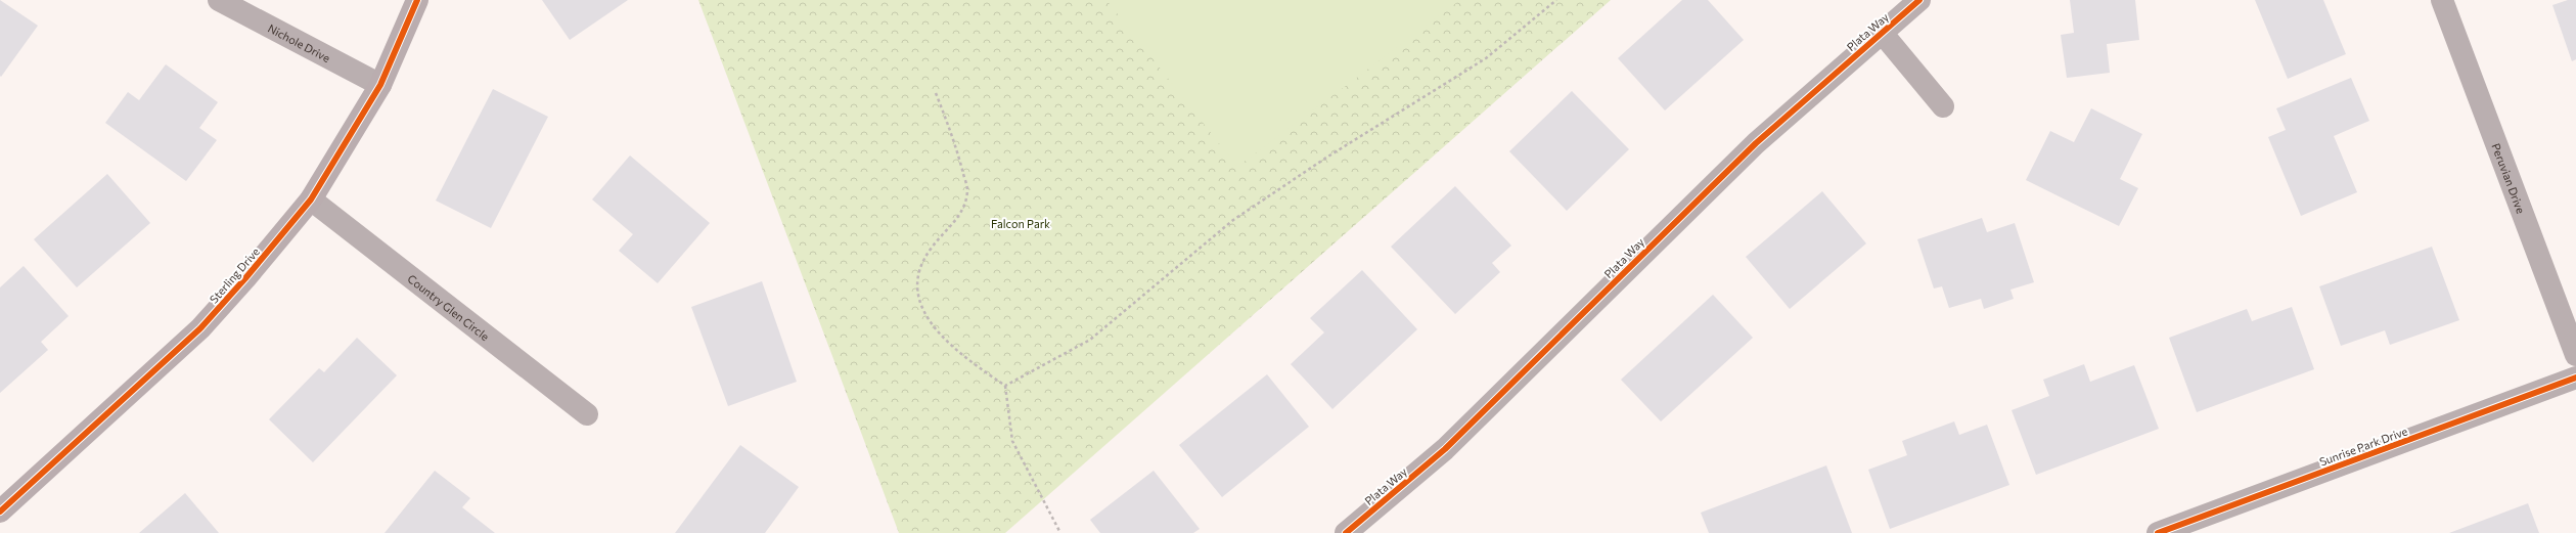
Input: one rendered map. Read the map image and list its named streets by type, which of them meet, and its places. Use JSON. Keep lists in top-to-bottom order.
{
  "streets": {
    "street": [
      "Plata Way",
      "Nichole Drive",
      "Peruvian Drive",
      "Sterling Drive",
      "Country Glen Circle",
      "Sunrise Park Drive"
    ]
  },
  "crossings": [
    ["Nichole Drive", "Sterling Drive"],
    ["Sterling Drive", "Country Glen Circle"]
  ],
  "parks": ["Falcon Park"]
}
